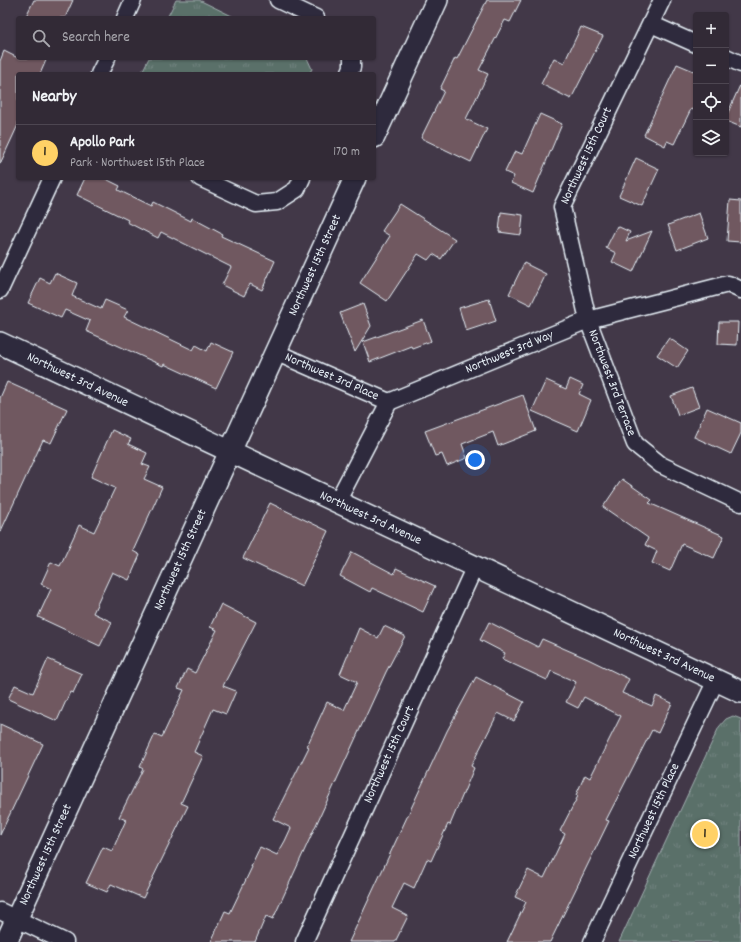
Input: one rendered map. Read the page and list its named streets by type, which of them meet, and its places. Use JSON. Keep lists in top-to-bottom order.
{
  "streets": {
    "street": [
      "Northwest 15th Court",
      "Northwest 15th Street",
      "Northwest 3rd Way",
      "Northwest 3rd Place",
      "Northwest 3rd Avenue",
      "Northwest 3rd Terrace",
      "Northwest 15th Place"
    ]
  },
  "crossings": [
    ["Northwest 15th Court", "Northwest 3rd Way"],
    ["Northwest 15th Court", "Northwest 3rd Avenue"],
    ["Northwest 15th Court", "Northwest 3rd Terrace"],
    ["Northwest 15th Street", "Northwest 3rd Place"],
    ["Northwest 15th Street", "Northwest 3rd Avenue"],
    ["Northwest 3rd Way", "Northwest 3rd Place"],
    ["Northwest 3rd Way", "Northwest 3rd Terrace"],
    ["Northwest 3rd Avenue", "Northwest 15th Place"]
  ],
  "page": {
    "map_buttons": ["+", "−"],
    "search": "Search here",
    "heading": "Nearby",
    "list": [
      {
        "mark": "1",
        "name": "Apollo Park",
        "note": "Park · Northwest 15th Place",
        "value": "170 m"
      }
    ],
    "pins": "1"
  }
}
